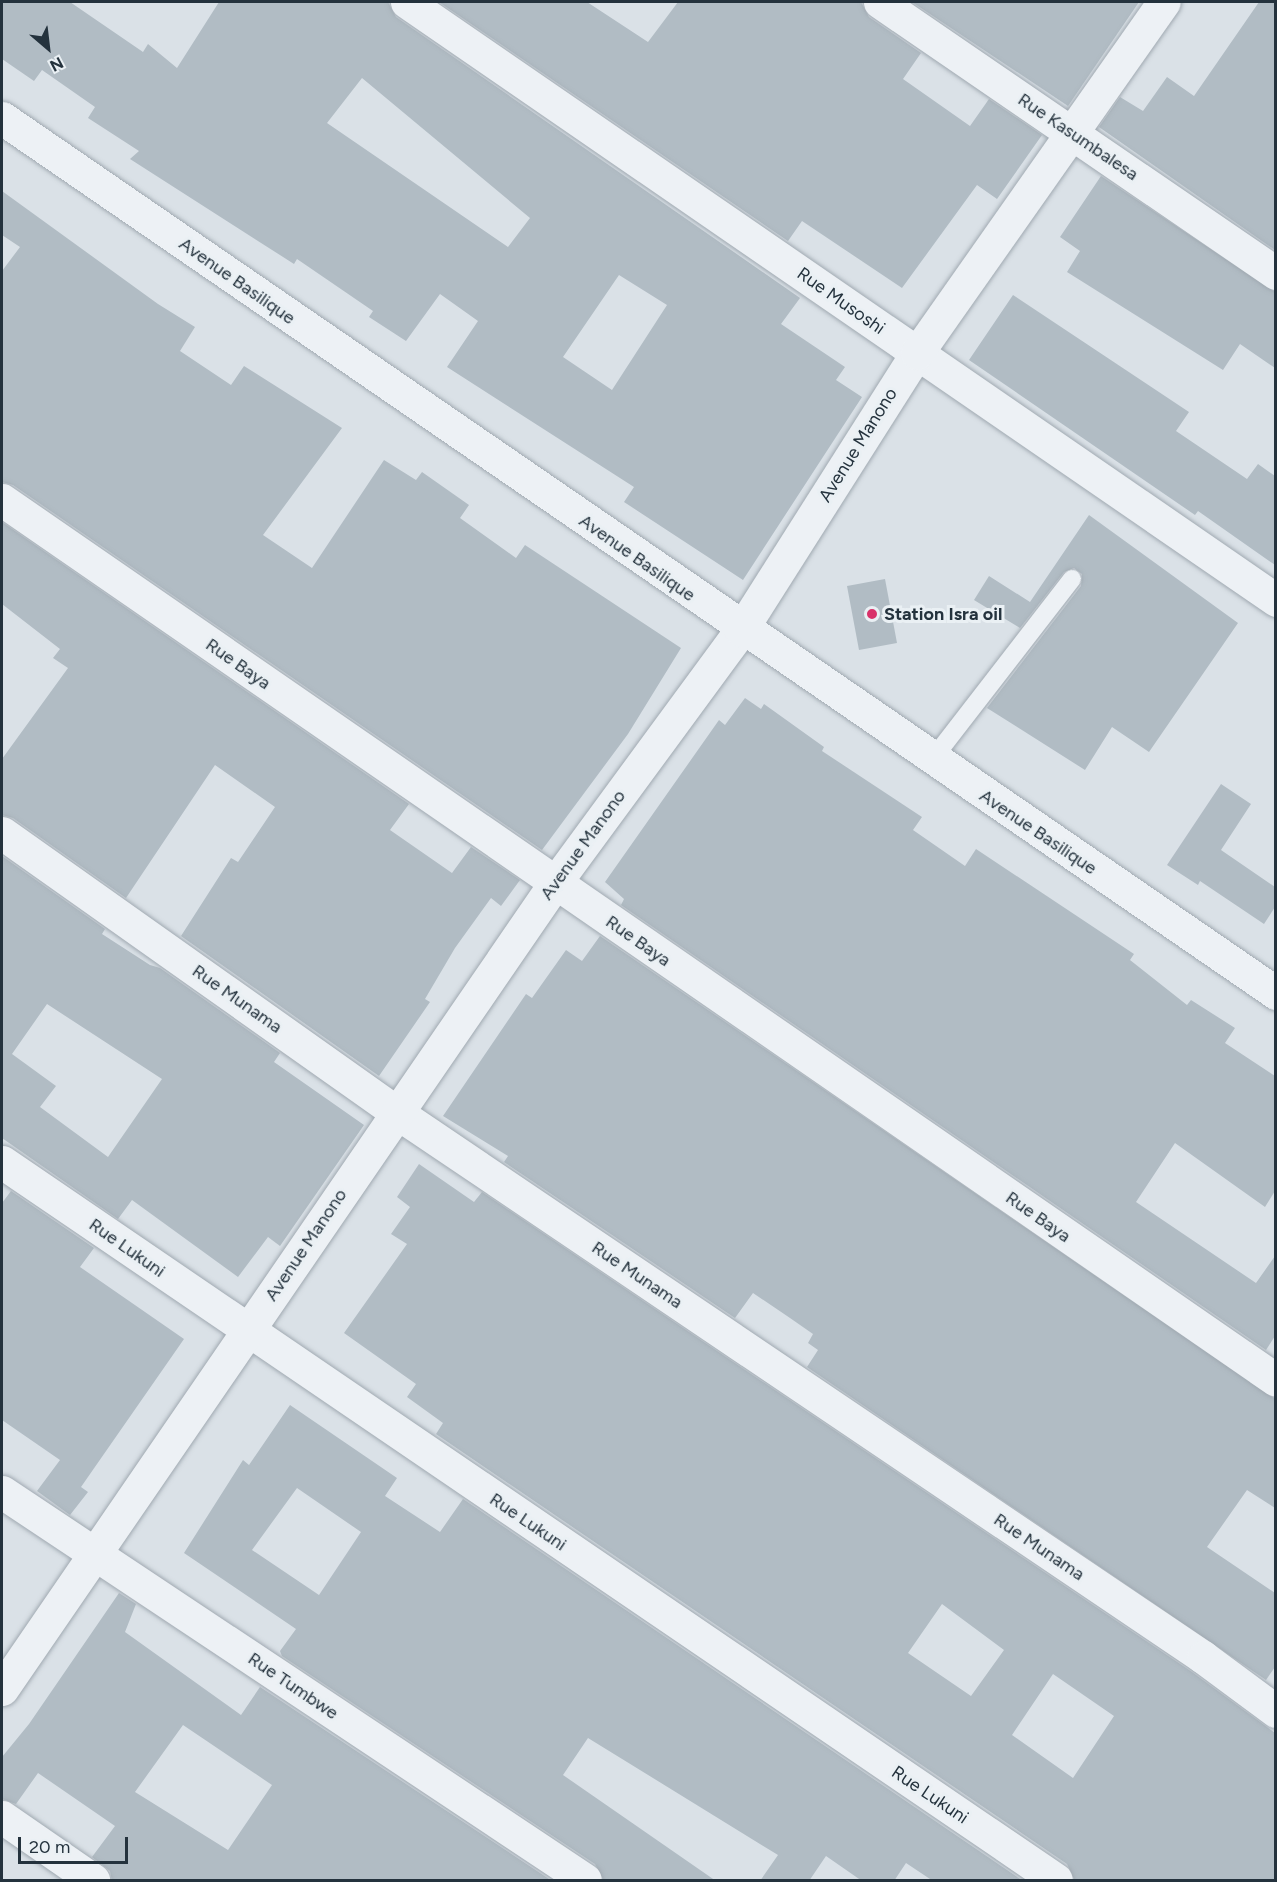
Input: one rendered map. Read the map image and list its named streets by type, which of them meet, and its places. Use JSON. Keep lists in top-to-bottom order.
{
  "streets": {
    "street": [
      "Rue Kasumbalesa",
      "Avenue Basilique",
      "Rue Musoshi",
      "Avenue Manono",
      "Rue Baya",
      "Rue Munama",
      "Rue Lukuni",
      "Rue Tumbwe"
    ]
  },
  "crossings": [
    ["Rue Kasumbalesa", "Avenue Manono"],
    ["Avenue Basilique", "Avenue Manono"],
    ["Rue Musoshi", "Avenue Manono"],
    ["Avenue Manono", "Rue Baya"],
    ["Avenue Manono", "Rue Munama"],
    ["Avenue Manono", "Rue Lukuni"],
    ["Avenue Manono", "Rue Tumbwe"]
  ],
  "places": ["Station Isra oil"],
  "scale_bar": "20 m",
  "north": "bottom right"
}
